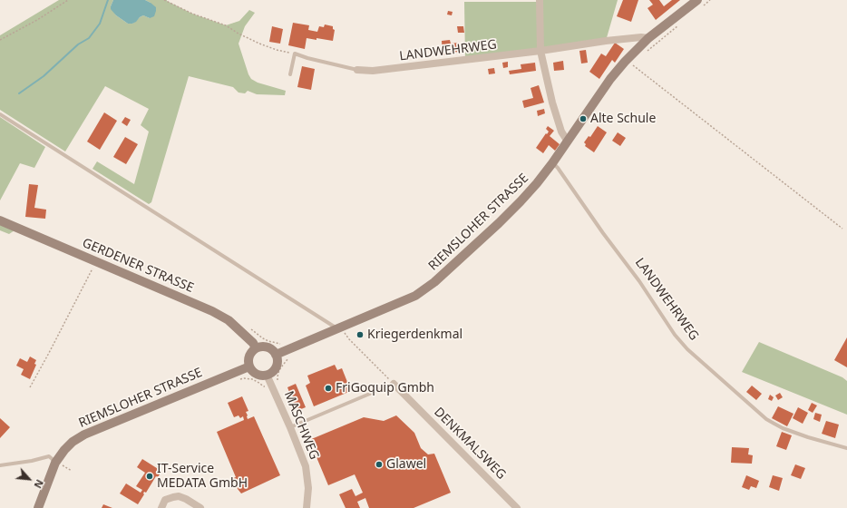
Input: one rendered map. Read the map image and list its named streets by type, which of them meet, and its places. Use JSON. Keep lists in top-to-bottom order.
{
  "streets": {
    "main road": ["RIEMSLOHER STRASSE", "GERDENER STRASSE"],
    "street": ["LANDWEHRWEG", "MASCHWEG", "DENKMALSWEG"]
  },
  "crossings": [
    ["LANDWEHRWEG", "RIEMSLOHER STRASSE"],
    ["RIEMSLOHER STRASSE", "GERDENER STRASSE"],
    ["RIEMSLOHER STRASSE", "MASCHWEG"],
    ["GERDENER STRASSE", "MASCHWEG"]
  ],
  "places": [
    "Alte Schule",
    "Kriegerdenkmal",
    "FriGoquip Gmbh",
    "Glawel",
    "IT-Service MEDATA GmbH"
  ],
  "north": "bottom right"
}
